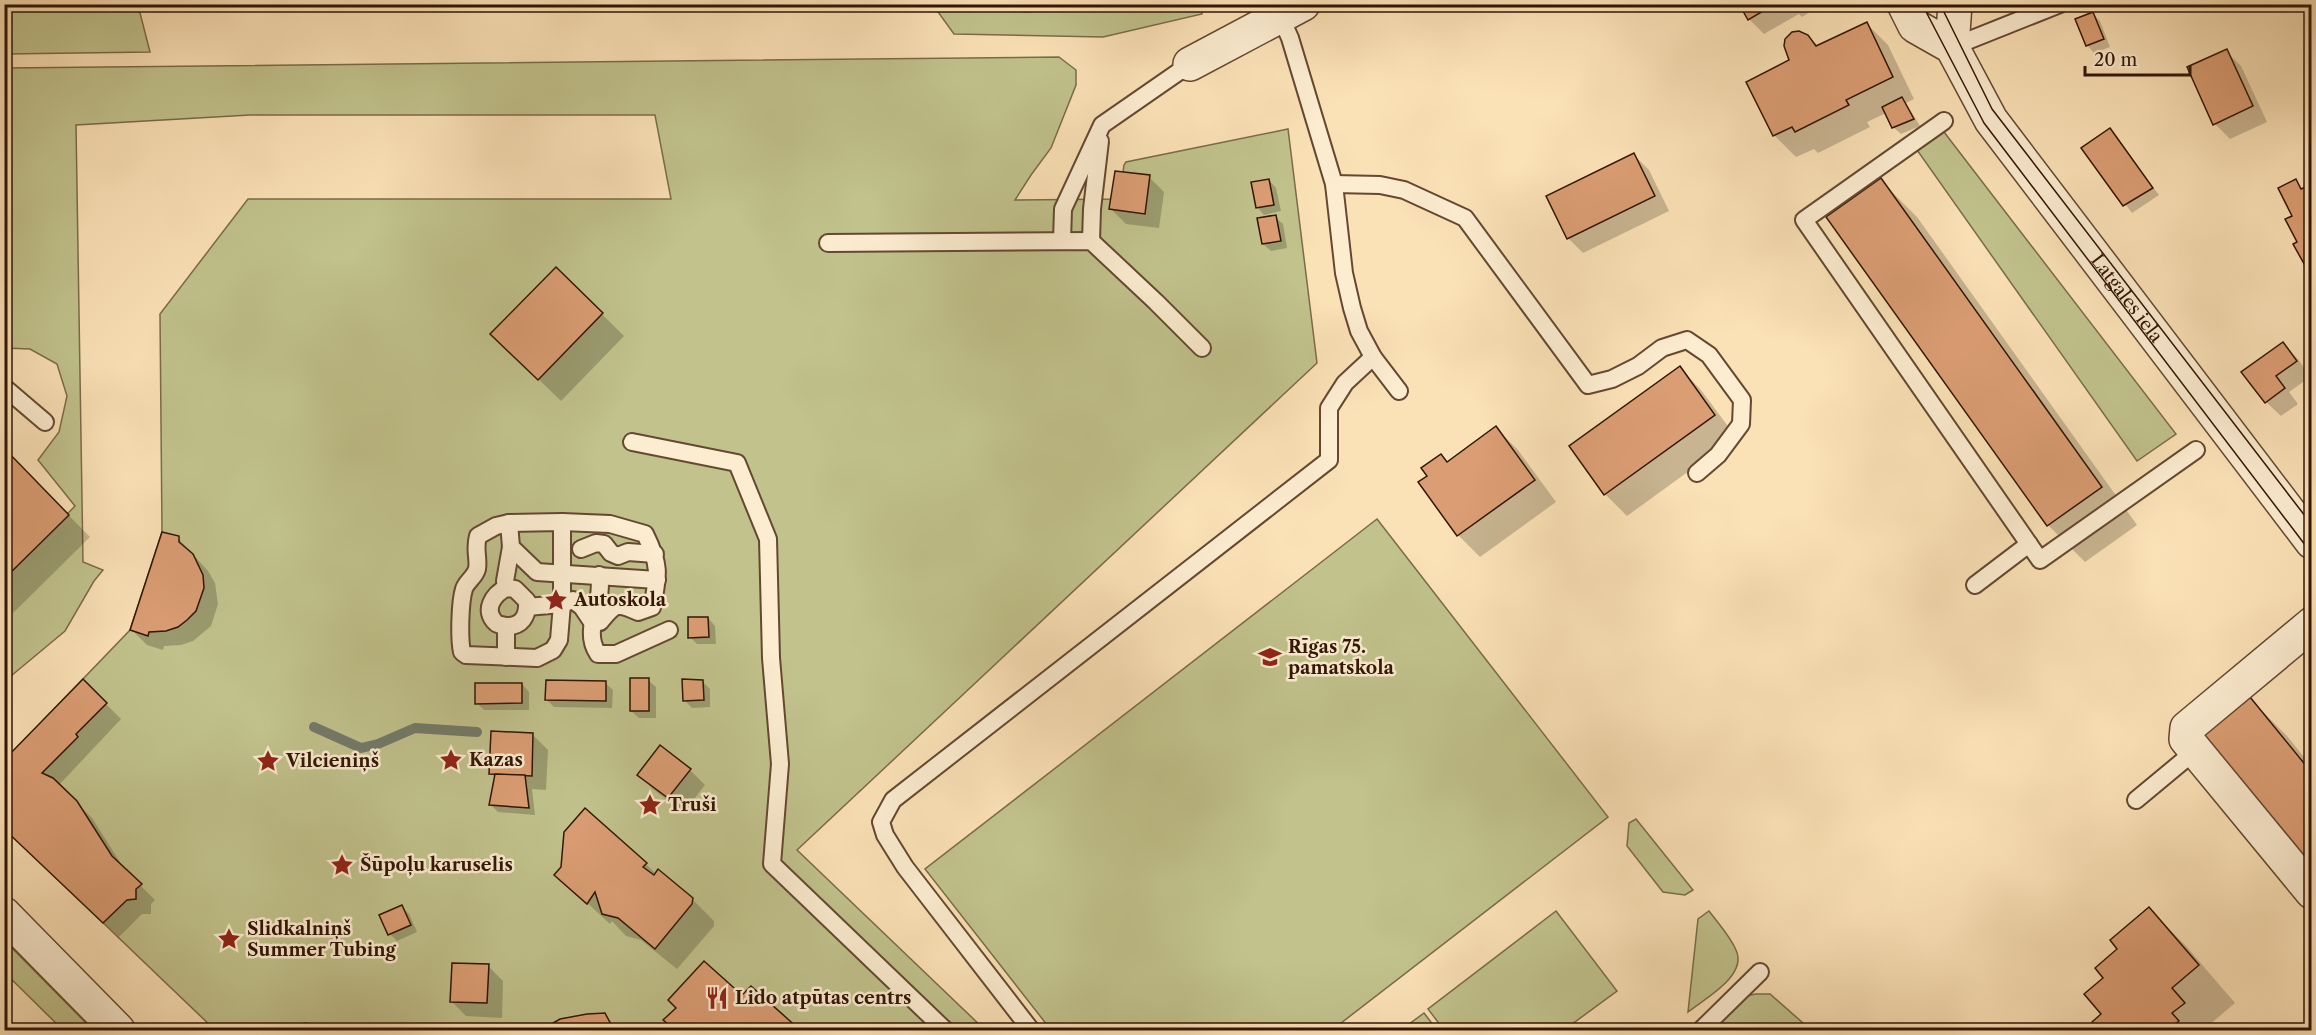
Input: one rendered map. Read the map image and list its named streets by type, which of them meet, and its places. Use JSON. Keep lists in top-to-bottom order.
{
  "streets": {
    "street": ["Latgales iela"]
  },
  "places": {
    "place": [
      "Autoskola",
      "Kazas",
      "Vilcieniņš",
      "Truši",
      "Šūpoļu karuselis",
      "Slidkalniņš Summer Tubing"
    ],
    "school or university": ["Rīgas 75. pamatskola"],
    "restaurant": ["Lido atpūtas centrs"]
  },
  "scale_bar": "20 m"
}
